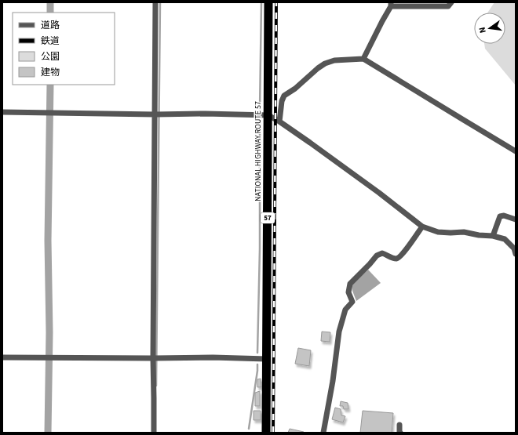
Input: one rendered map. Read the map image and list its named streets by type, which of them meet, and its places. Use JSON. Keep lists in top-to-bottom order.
{
  "streets": {
    "highway": ["NATIONAL HIGHWAY ROUTE 57", "57"]
  },
  "legend": [
    "道路",
    "鉄道",
    "公園",
    "建物"
  ],
  "north": "left"
}
